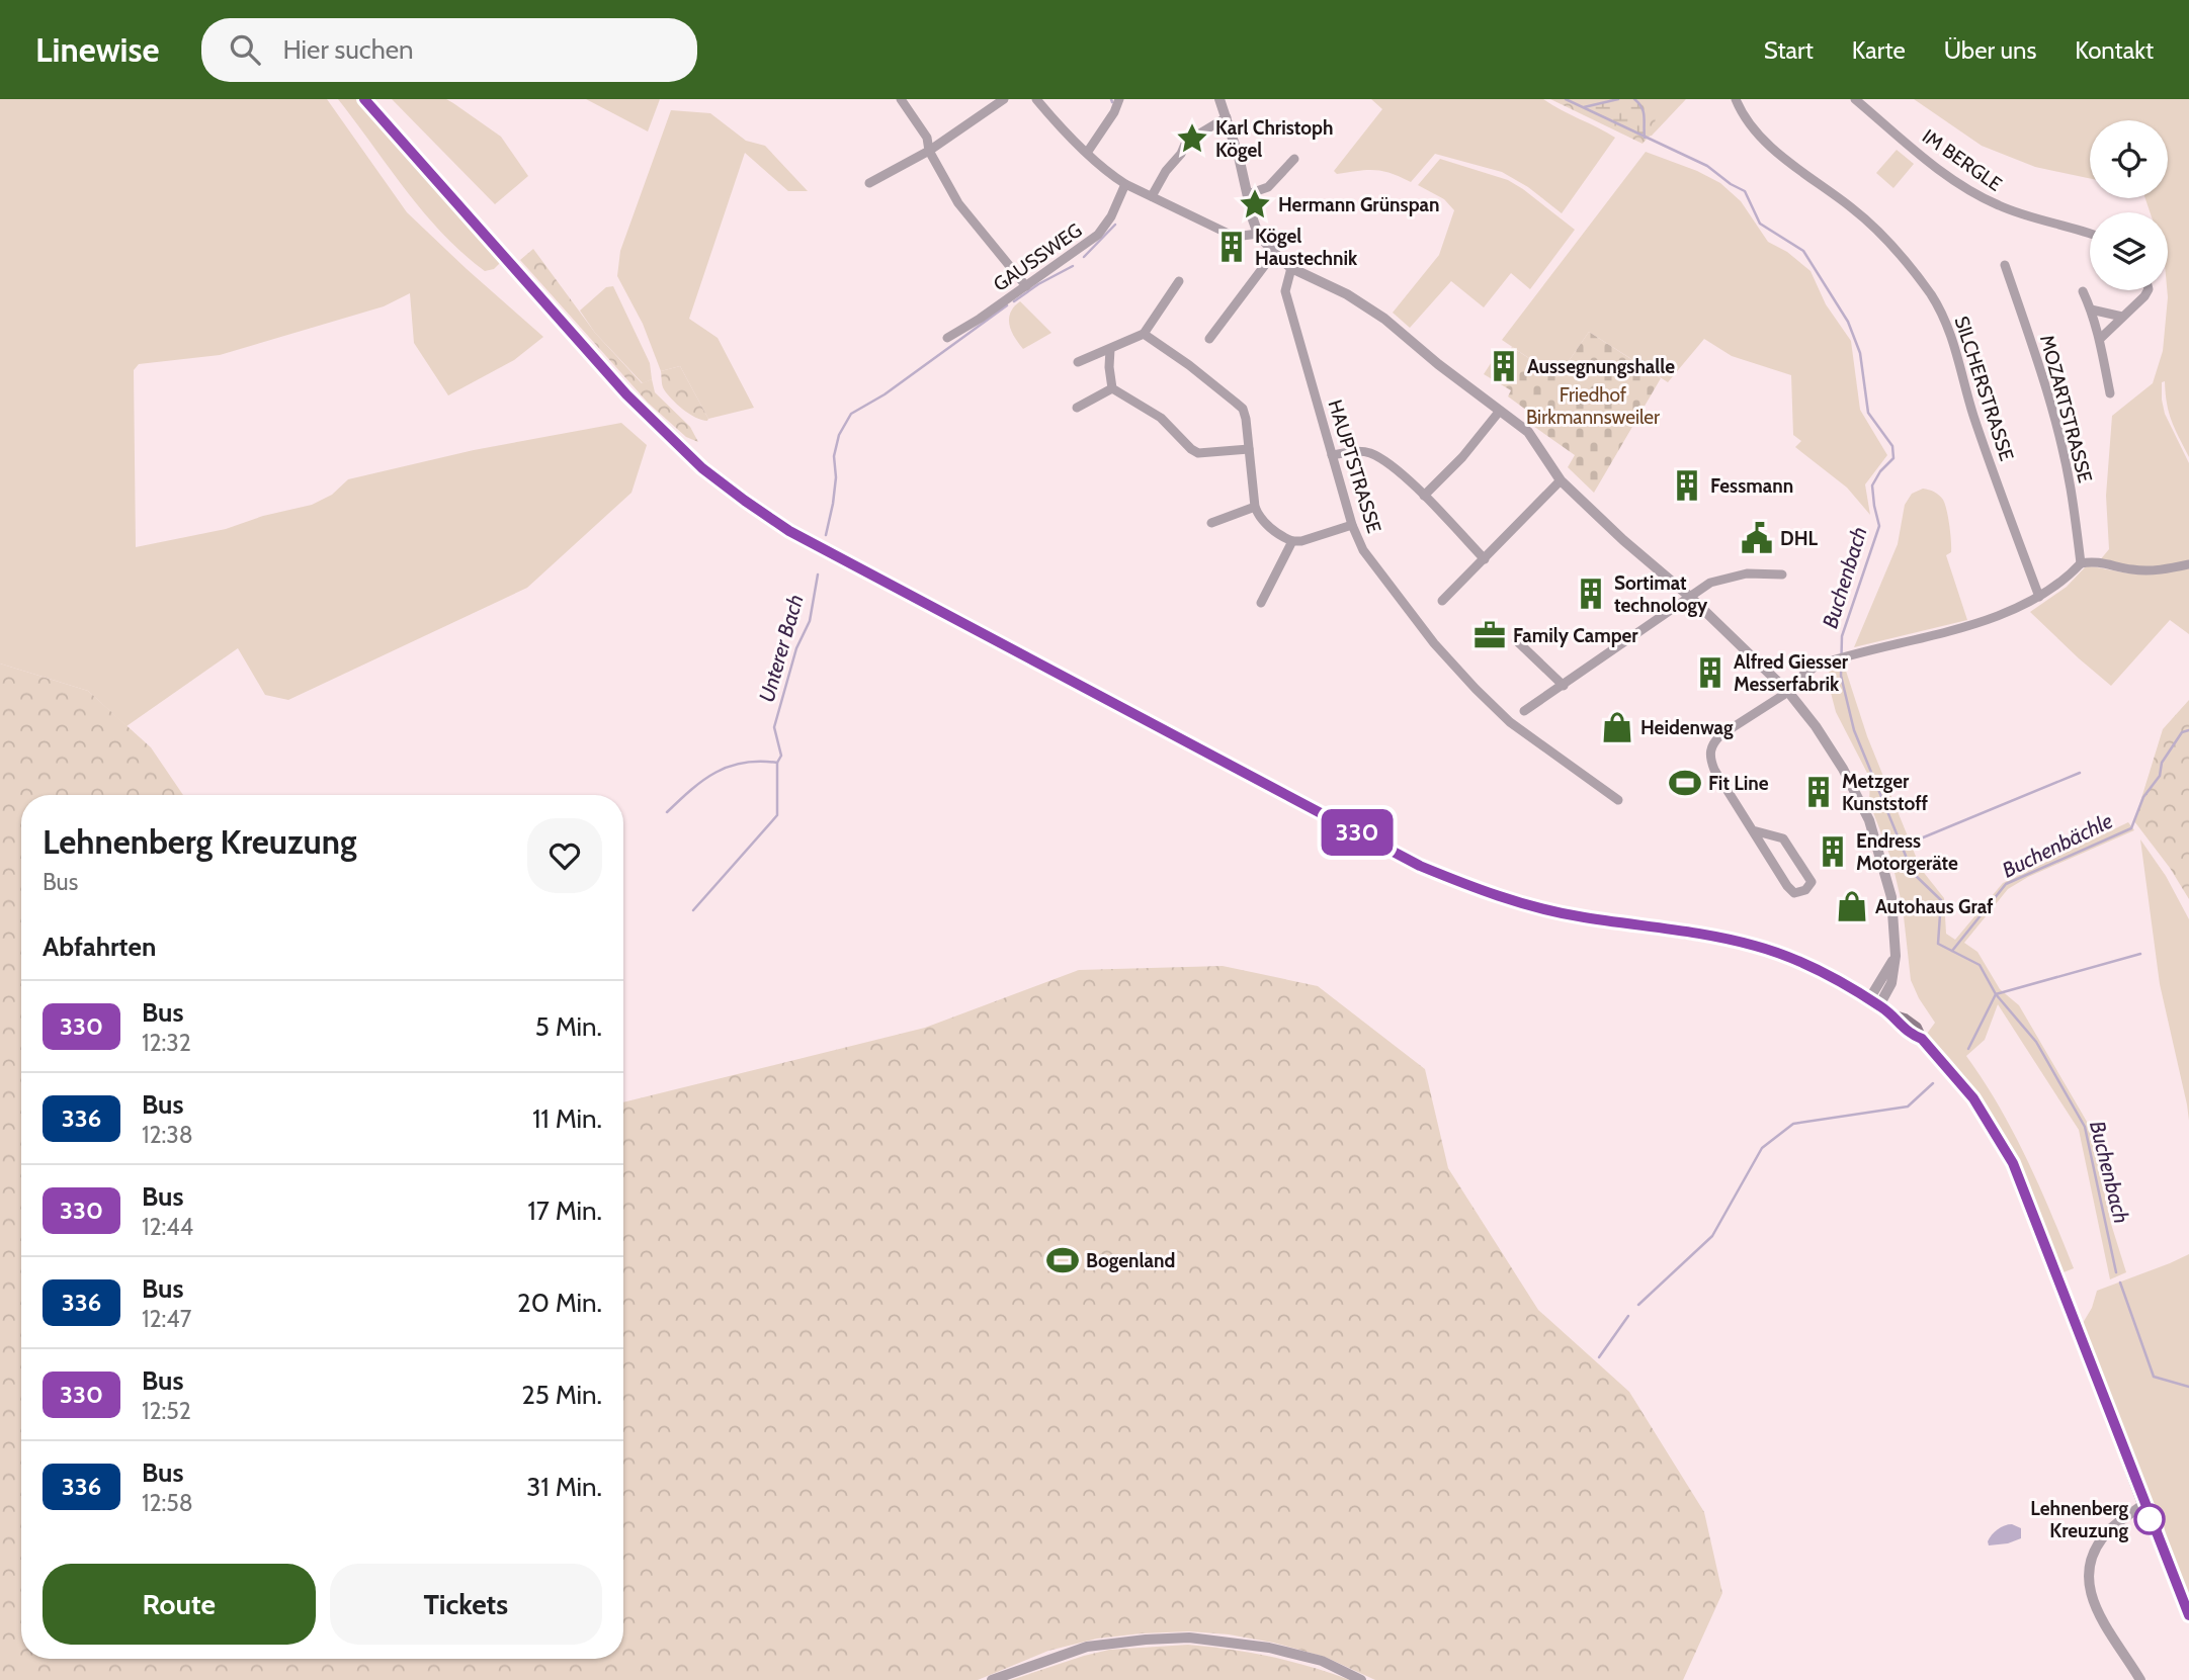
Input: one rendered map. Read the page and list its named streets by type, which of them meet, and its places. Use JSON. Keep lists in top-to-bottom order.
{
  "streets": {
    "street": [
      "IM BERGLE",
      "GAUSSWEG",
      "SILCHERSTRASSE",
      "MOZARTSTRASSE",
      "HAUPTSTRASSE"
    ]
  },
  "water": ["Buchenbach", "Unterer Bach", "Buchenbächle"],
  "parks": ["Friedhof Birkmannsweiler"],
  "places": {
    "place": ["Karl Christoph Kögel", "Hermann Grünspan"],
    "building": [
      "Kögel Haustechnik",
      "Aussegnungshalle",
      "Fessmann",
      "Sortimat technology",
      "Alfred Giesser Messerfabrik",
      "Metzger Kunststoff",
      "Endress Motorgeräte"
    ],
    "public building": ["DHL"],
    "office": ["Family Camper"],
    "shop": ["Heidenwag", "Autohaus Graf"],
    "sports": ["Fit Line", "Bogenland"],
    "other": ["Lehnenberg Kreuzung"]
  },
  "lines": ["bus line 330"],
  "page": {
    "header": "Linewise",
    "search": "Hier suchen",
    "nav": [
      "Start",
      "Karte",
      "Über uns",
      "Kontakt"
    ],
    "on_map": "330",
    "heading": [
      ["Lehnenberg Kreuzung", "Bus"],
      "Abfahrten"
    ],
    "list": [
      {
        "mark": "330",
        "name": "Bus",
        "note": "12:32",
        "value": "5 Min."
      },
      {
        "mark": "336",
        "name": "Bus",
        "note": "12:38",
        "value": "11 Min."
      },
      {
        "mark": "330",
        "name": "Bus",
        "note": "12:44",
        "value": "17 Min."
      },
      {
        "mark": "336",
        "name": "Bus",
        "note": "12:47",
        "value": "20 Min."
      },
      {
        "mark": "330",
        "name": "Bus",
        "note": "12:52",
        "value": "25 Min."
      },
      {
        "mark": "336",
        "name": "Bus",
        "note": "12:58",
        "value": "31 Min."
      }
    ],
    "buttons": ["Route", "Tickets"]
  }
}
